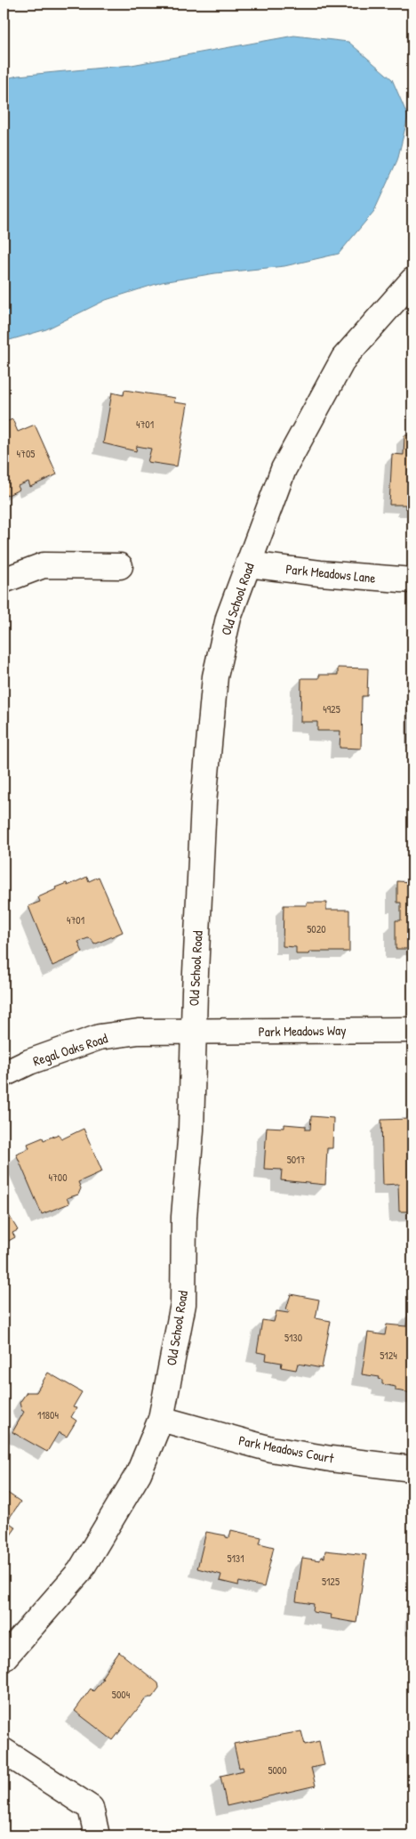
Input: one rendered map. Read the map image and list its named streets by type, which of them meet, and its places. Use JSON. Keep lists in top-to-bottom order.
{
  "streets": {
    "street": [
      "Park Meadows Lane",
      "Old School Road",
      "Park Meadows Way",
      "Regal Oaks Road",
      "Park Meadows Court"
    ]
  },
  "crossings": [
    ["Park Meadows Lane", "Old School Road"],
    ["Old School Road", "Park Meadows Way"],
    ["Old School Road", "Regal Oaks Road"],
    ["Old School Road", "Park Meadows Court"],
    ["Park Meadows Way", "Regal Oaks Road"]
  ],
  "house_numbers": [
    "4701",
    "4705",
    "4925",
    "4701",
    "5020",
    "5017",
    "4700",
    "5130",
    "5124",
    "11804",
    "5131",
    "5125",
    "5004",
    "5000"
  ]
}
